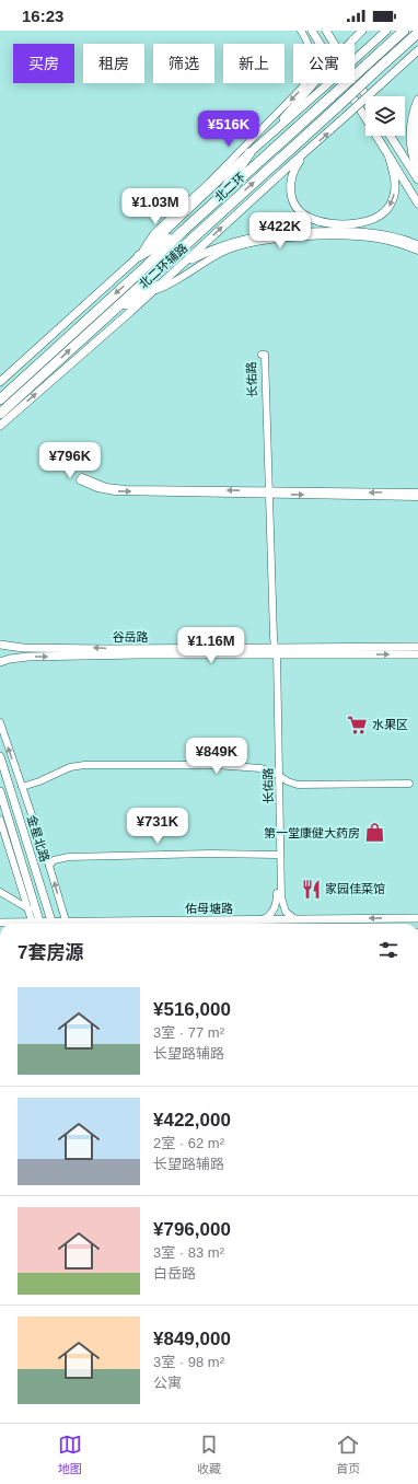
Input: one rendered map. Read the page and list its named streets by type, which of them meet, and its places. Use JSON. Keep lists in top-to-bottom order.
{
  "streets": {
    "highway": ["北二环"],
    "main road": [
      "北二环辅路",
      "谷岳路",
      "金星北路",
      "佑母塘路"
    ],
    "street": ["长佑路"]
  },
  "crossings": [
    ["长佑路", "谷岳路"],
    ["长佑路", "佑母塘路"]
  ],
  "one_way": ["佑母塘路"],
  "places": {
    "supermarket": ["水果区"],
    "shop": ["第一堂康健大药房"],
    "restaurant": ["家园佳菜馆"]
  },
  "page": {
    "status": "16:23",
    "chip": [
      "买房",
      "租房",
      "筛选",
      "新上",
      "公寓"
    ],
    "price": [
      "¥516K",
      "¥1.03M",
      "¥422K",
      "¥796K",
      "¥1.16M",
      "¥849K",
      "¥731K"
    ],
    "heading": "7套房源",
    "list": [
      {
        "name": "¥516,000",
        "note": "3室 · 77 m² · 长望路辅路"
      },
      {
        "name": "¥422,000",
        "note": "2室 · 62 m² · 长望路辅路"
      },
      {
        "name": "¥796,000",
        "note": "3室 · 83 m² · 白岳路"
      },
      {
        "name": "¥849,000",
        "note": "3室 · 98 m² · 公寓"
      }
    ],
    "tabs": ["地图", "收藏", "首页"]
  }
}
